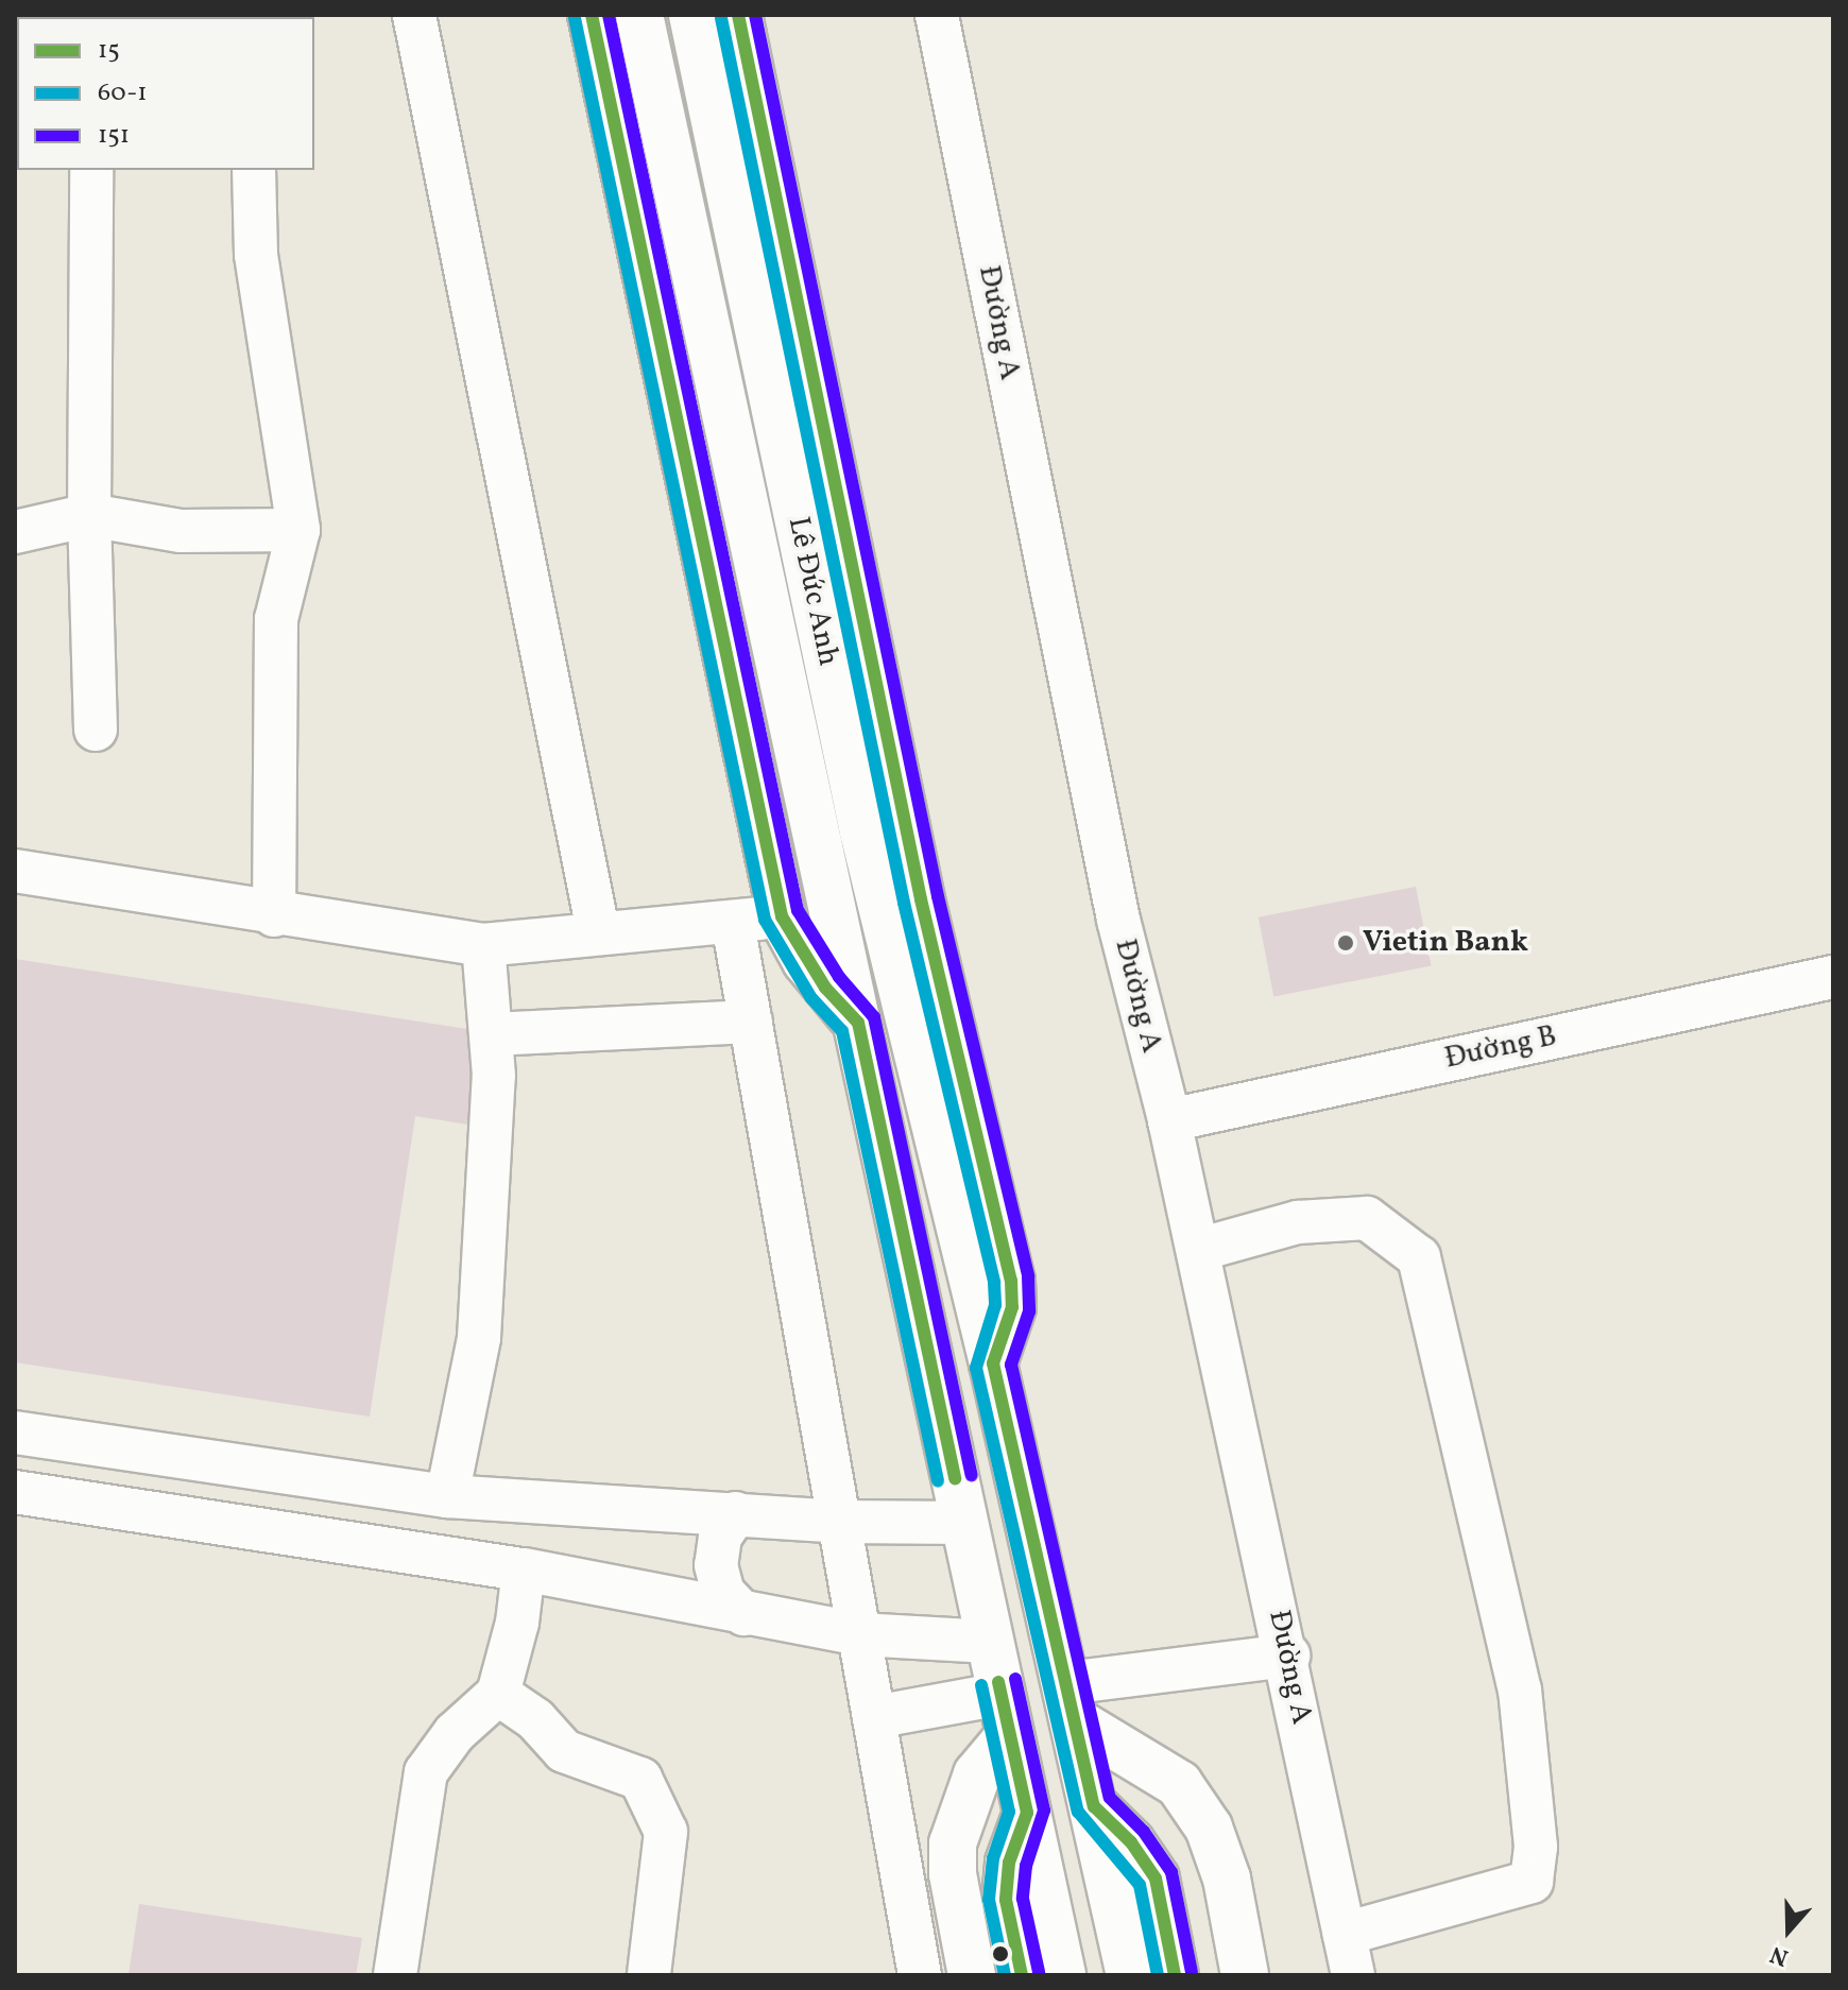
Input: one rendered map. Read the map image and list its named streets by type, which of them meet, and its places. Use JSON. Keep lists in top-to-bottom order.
{
  "streets": {
    "highway": ["Lê Đức Anh"],
    "street": ["Đường A", "Đường B"]
  },
  "crossings": [
    ["Đường A", "Đường B"]
  ],
  "places": ["Vietin Bank"],
  "lines": ["transit line 15", "transit line 151", "transit line 60-1"],
  "legend": ["15", "60-1", "151"],
  "north": "bottom"
}
